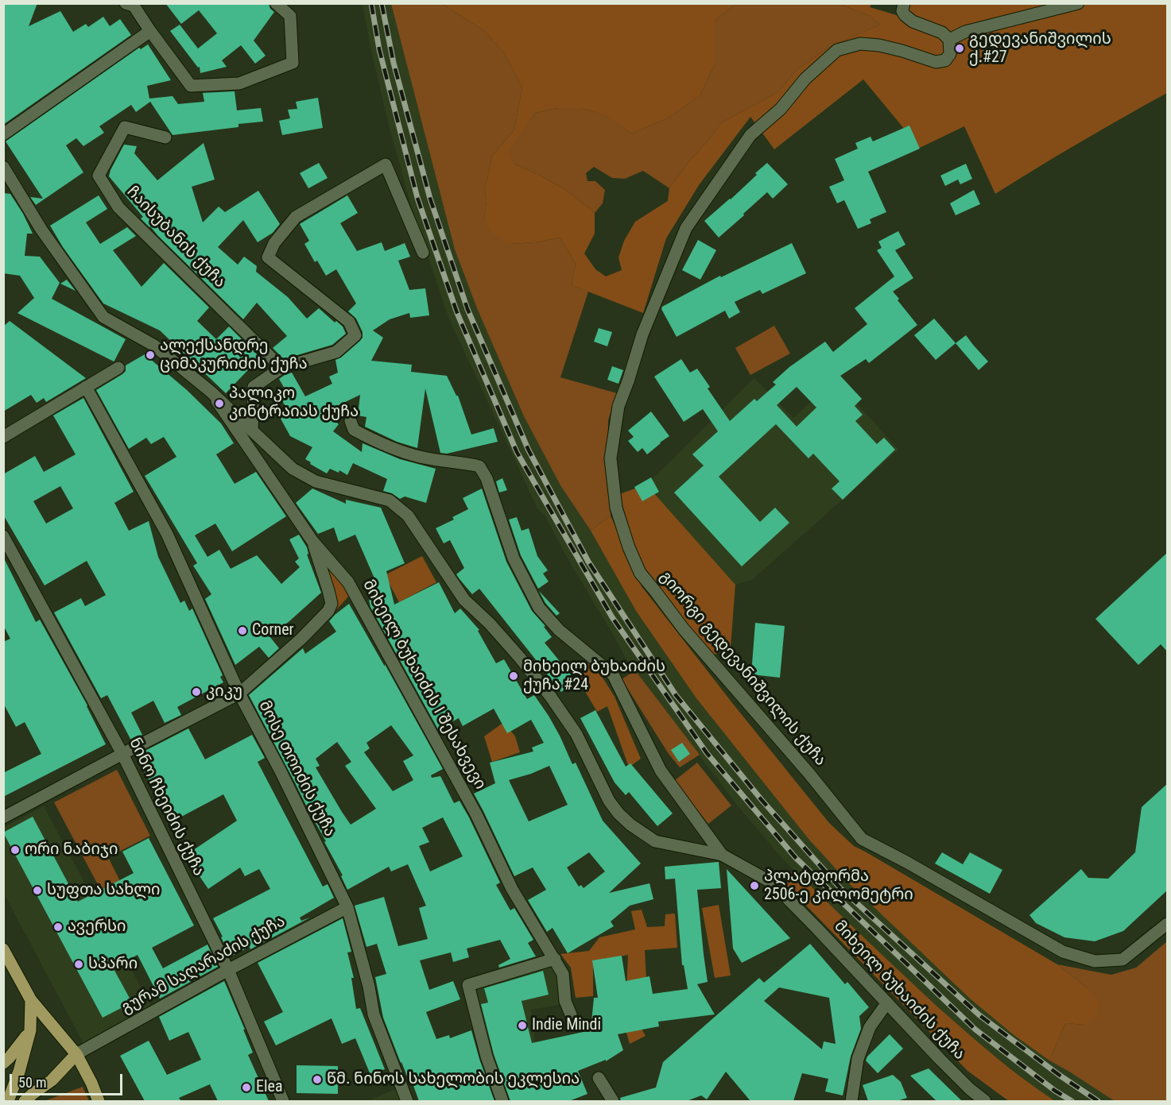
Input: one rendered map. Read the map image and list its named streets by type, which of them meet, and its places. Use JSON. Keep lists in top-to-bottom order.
{
  "streets": {
    "street": [
      "ჩაისუბანის ქუჩა",
      "გიორგი გედევანიშვილის ქუჩა",
      "მიხეილ ბუხაიძის I შესახვევი",
      "მოსე თოიძის ქუჩა",
      "ნინო ჩხეიძის ქუჩა",
      "გურამ საღარაძის ქუჩა",
      "მიხეილ ბუხაიძის ქუჩა"
    ]
  },
  "crossings": [
    ["მიხეილ ბუხაიძის I შესახვევი", "მიხეილ ბუხაიძის ქუჩა"],
    ["მოსე თოიძის ქუჩა", "გურამ საღარაძის ქუჩა"],
    ["ნინო ჩხეიძის ქუჩა", "გურამ საღარაძის ქუჩა"]
  ],
  "places": [
    "გედევანიშვილის ქ.#27",
    "ალექსანდრე ციმაკურიძის ქუჩა",
    "პალიკო კინტრაიას ქუჩა",
    "Corner",
    "მიხეილ ბუხაიძის ქუჩა #24",
    "კიკუ",
    "ორი ნაბიჯი",
    "პლატფორმა 2506-ე კილომეტრი",
    "სუფთა სახლი",
    "ავერსი",
    "სპარი",
    "Indie Mindi",
    "წმ. ნინოს სახელობის ეკლესია",
    "Elea"
  ],
  "scale_bar": "50 m"
}
